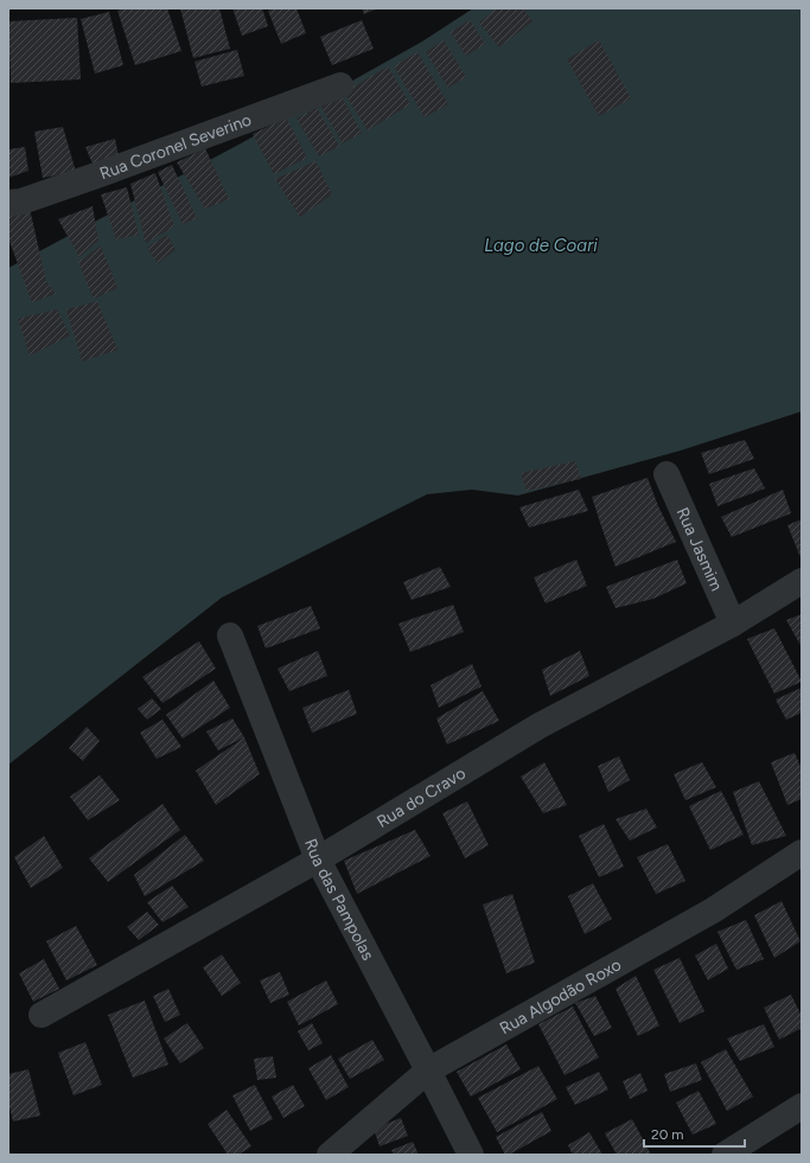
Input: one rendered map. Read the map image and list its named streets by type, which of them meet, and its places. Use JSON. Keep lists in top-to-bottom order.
{
  "streets": {
    "street": [
      "Rua Coronel Severino",
      "Rua Jasmim",
      "Rua do Cravo",
      "Rua das Pampolas",
      "Rua Algodão Roxo"
    ]
  },
  "crossings": [
    ["Rua Jasmim", "Rua do Cravo"],
    ["Rua do Cravo", "Rua das Pampolas"],
    ["Rua das Pampolas", "Rua Algodão Roxo"]
  ],
  "water": ["Lago de Coari"],
  "scale_bar": "20 m"
}
